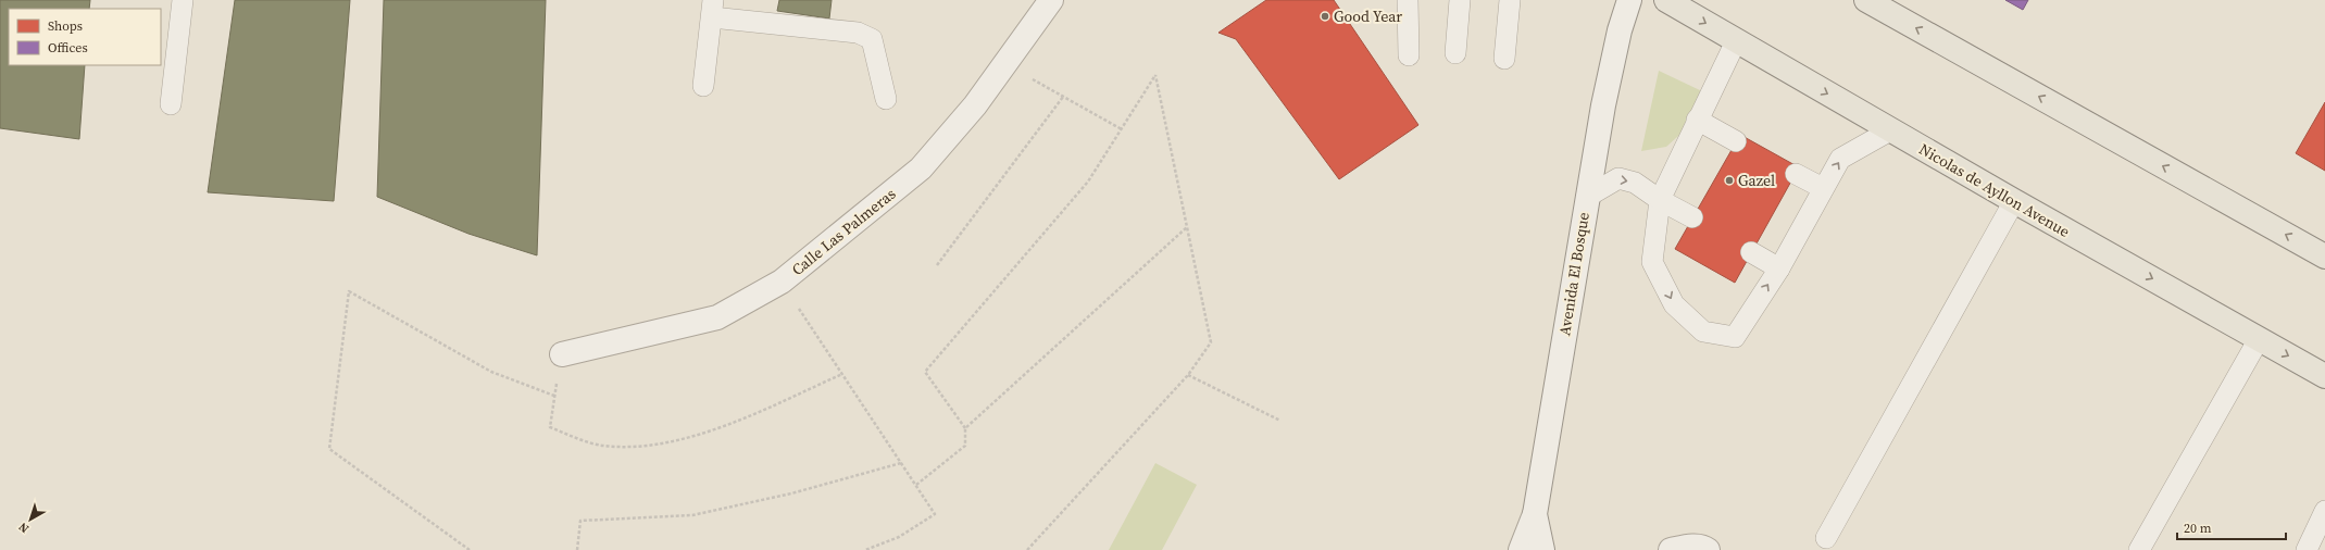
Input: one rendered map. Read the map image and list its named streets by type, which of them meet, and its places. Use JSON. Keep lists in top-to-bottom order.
{
  "streets": {
    "main road": ["Nicolas de Ayllon Avenue"],
    "street": ["Calle Las Palmeras", "Avenida El Bosque"]
  },
  "places": ["Good Year", "Gazel"],
  "legend": ["Shops", "Offices"],
  "scale_bar": "20 m",
  "north": "bottom left"
}
